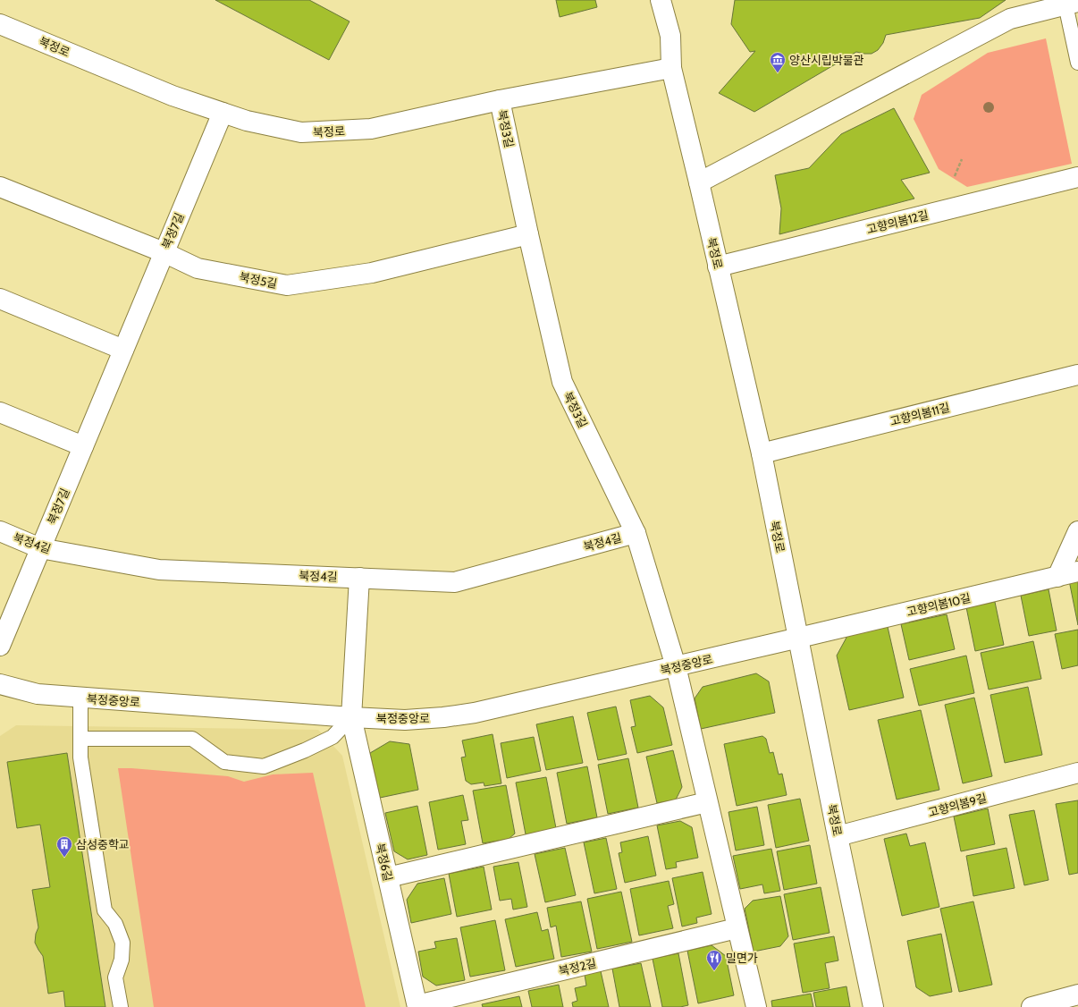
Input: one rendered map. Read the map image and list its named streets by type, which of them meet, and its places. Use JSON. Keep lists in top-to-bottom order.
{
  "streets": {
    "street": [
      "북정로",
      "북정3길",
      "고향의봄12길",
      "북정7길",
      "북정5길",
      "고향의봄11길",
      "북정4길",
      "고향의봄10길",
      "북정중앙로",
      "고향의봄9길",
      "북정6길",
      "북정2길"
    ]
  },
  "crossings": [
    ["북정로", "북정3길"],
    ["북정로", "고향의봄12길"],
    ["북정로", "북정7길"],
    ["북정로", "고향의봄11길"],
    ["북정로", "고향의봄10길"],
    ["북정로", "북정중앙로"],
    ["북정로", "고향의봄9길"],
    ["북정3길", "북정5길"],
    ["북정3길", "북정4길"],
    ["북정3길", "북정중앙로"],
    ["북정7길", "북정5길"],
    ["북정7길", "북정4길"],
    ["북정4길", "북정6길"],
    ["고향의봄10길", "북정중앙로"],
    ["북정중앙로", "북정6길"],
    ["북정6길", "북정2길"]
  ],
  "places": {
    "museum": ["양산시립박물관"],
    "building": ["삼성중학교"],
    "restaurant": ["밀면가"]
  }
}
